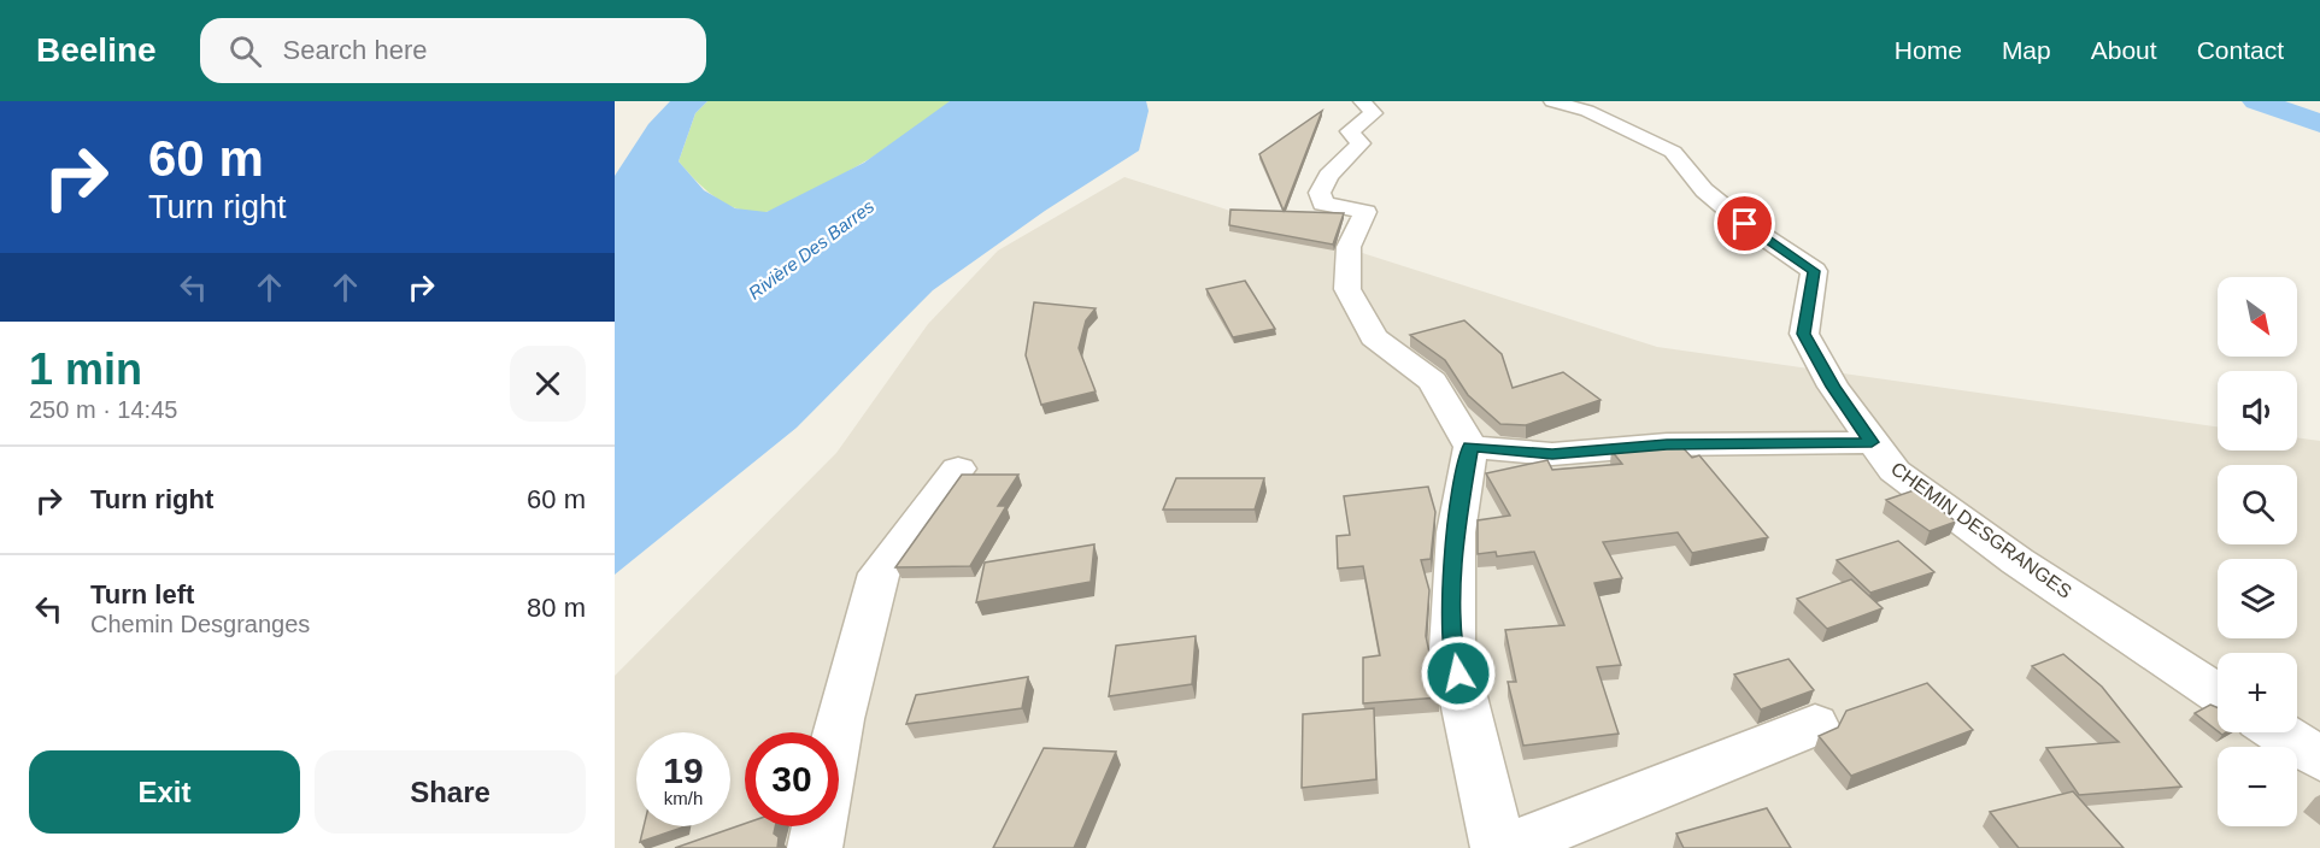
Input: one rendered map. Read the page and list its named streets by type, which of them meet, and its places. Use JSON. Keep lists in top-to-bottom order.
{
  "streets": {
    "street": ["CHEMIN DESGRANGES"]
  },
  "water": ["Rivière Des Barres"],
  "north": "bottom right",
  "page": {
    "header": "Beeline",
    "search": "Search here",
    "nav": [
      "Home",
      "Map",
      "About",
      "Contact"
    ],
    "turn": ["60 m", "Turn right"],
    "map_buttons": ["+", "−"],
    "heading": ["1 min", "250 m · 14:45"],
    "list": [
      {
        "name": "Turn right",
        "value": "60 m"
      },
      {
        "name": "Turn left",
        "note": "Chemin Desgranges",
        "value": "80 m"
      }
    ],
    "speed": "19 km/h",
    "limit": "30",
    "buttons": ["Exit", "Share"]
  }
}
